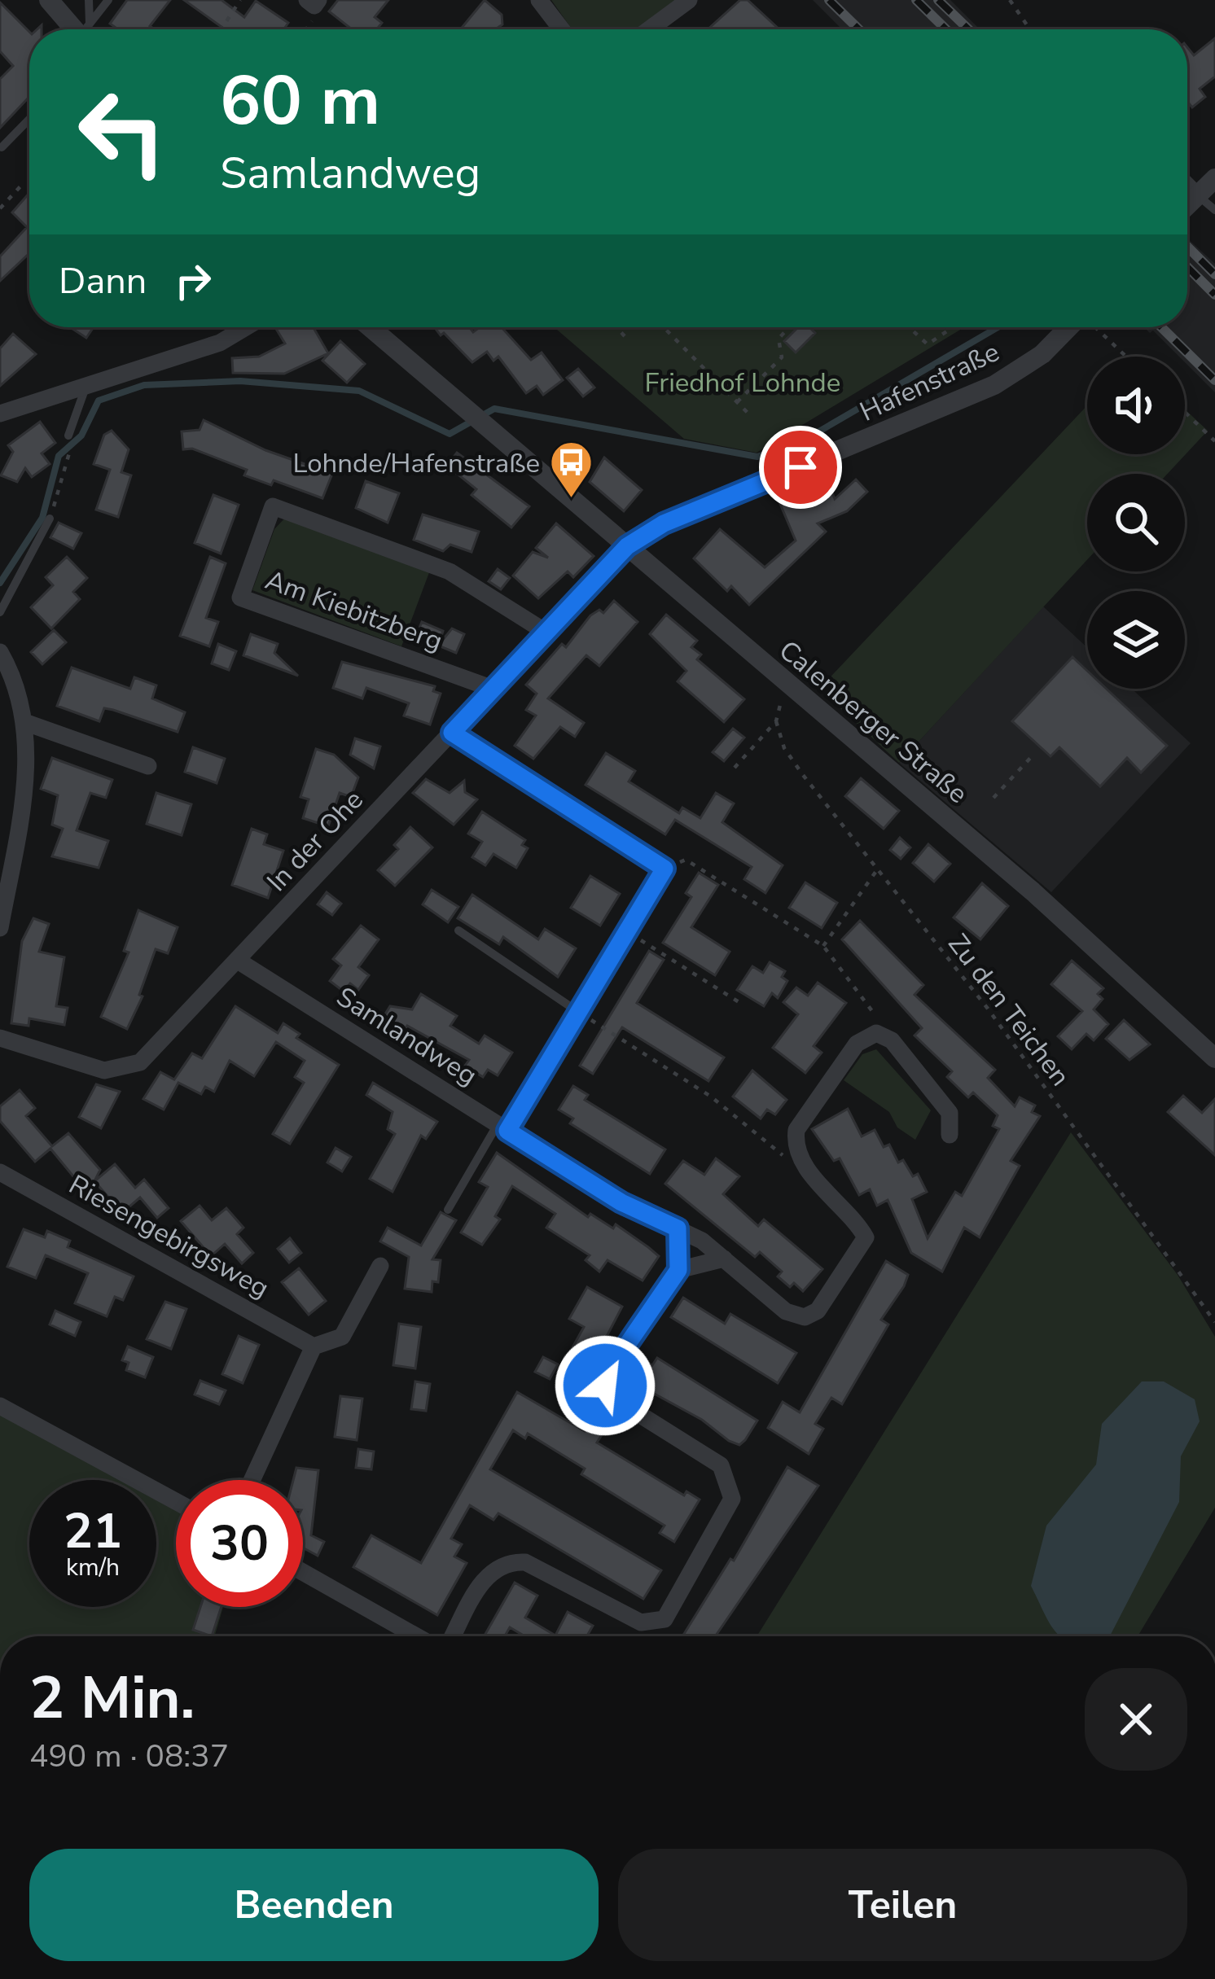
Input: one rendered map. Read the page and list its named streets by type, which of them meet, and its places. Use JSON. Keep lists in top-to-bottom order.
{
  "streets": {
    "street": [
      "Hafenstraße",
      "Am Kiebitzberg",
      "Calenberger Straße",
      "In der Ohe",
      "Samlandweg",
      "Riesengebirgsweg"
    ],
    "path": ["Zu den Teichen"]
  },
  "crossings": [
    ["Hafenstraße", "Calenberger Straße"],
    ["Hafenstraße", "In der Ohe"],
    ["Am Kiebitzberg", "In der Ohe"],
    ["Calenberger Straße", "In der Ohe"],
    ["In der Ohe", "Samlandweg"]
  ],
  "parks": ["Friedhof Lohnde"],
  "places": {
    "bus stop": ["Lohnde/Hafenstraße"]
  },
  "page": {
    "turn": ["60 m", "Samlandweg"],
    "then": "Dann",
    "speed": "21 km/h",
    "limit": "30",
    "heading": ["2 Min.", "490 m · 08:37"],
    "buttons": ["Beenden", "Teilen"]
  }
}
